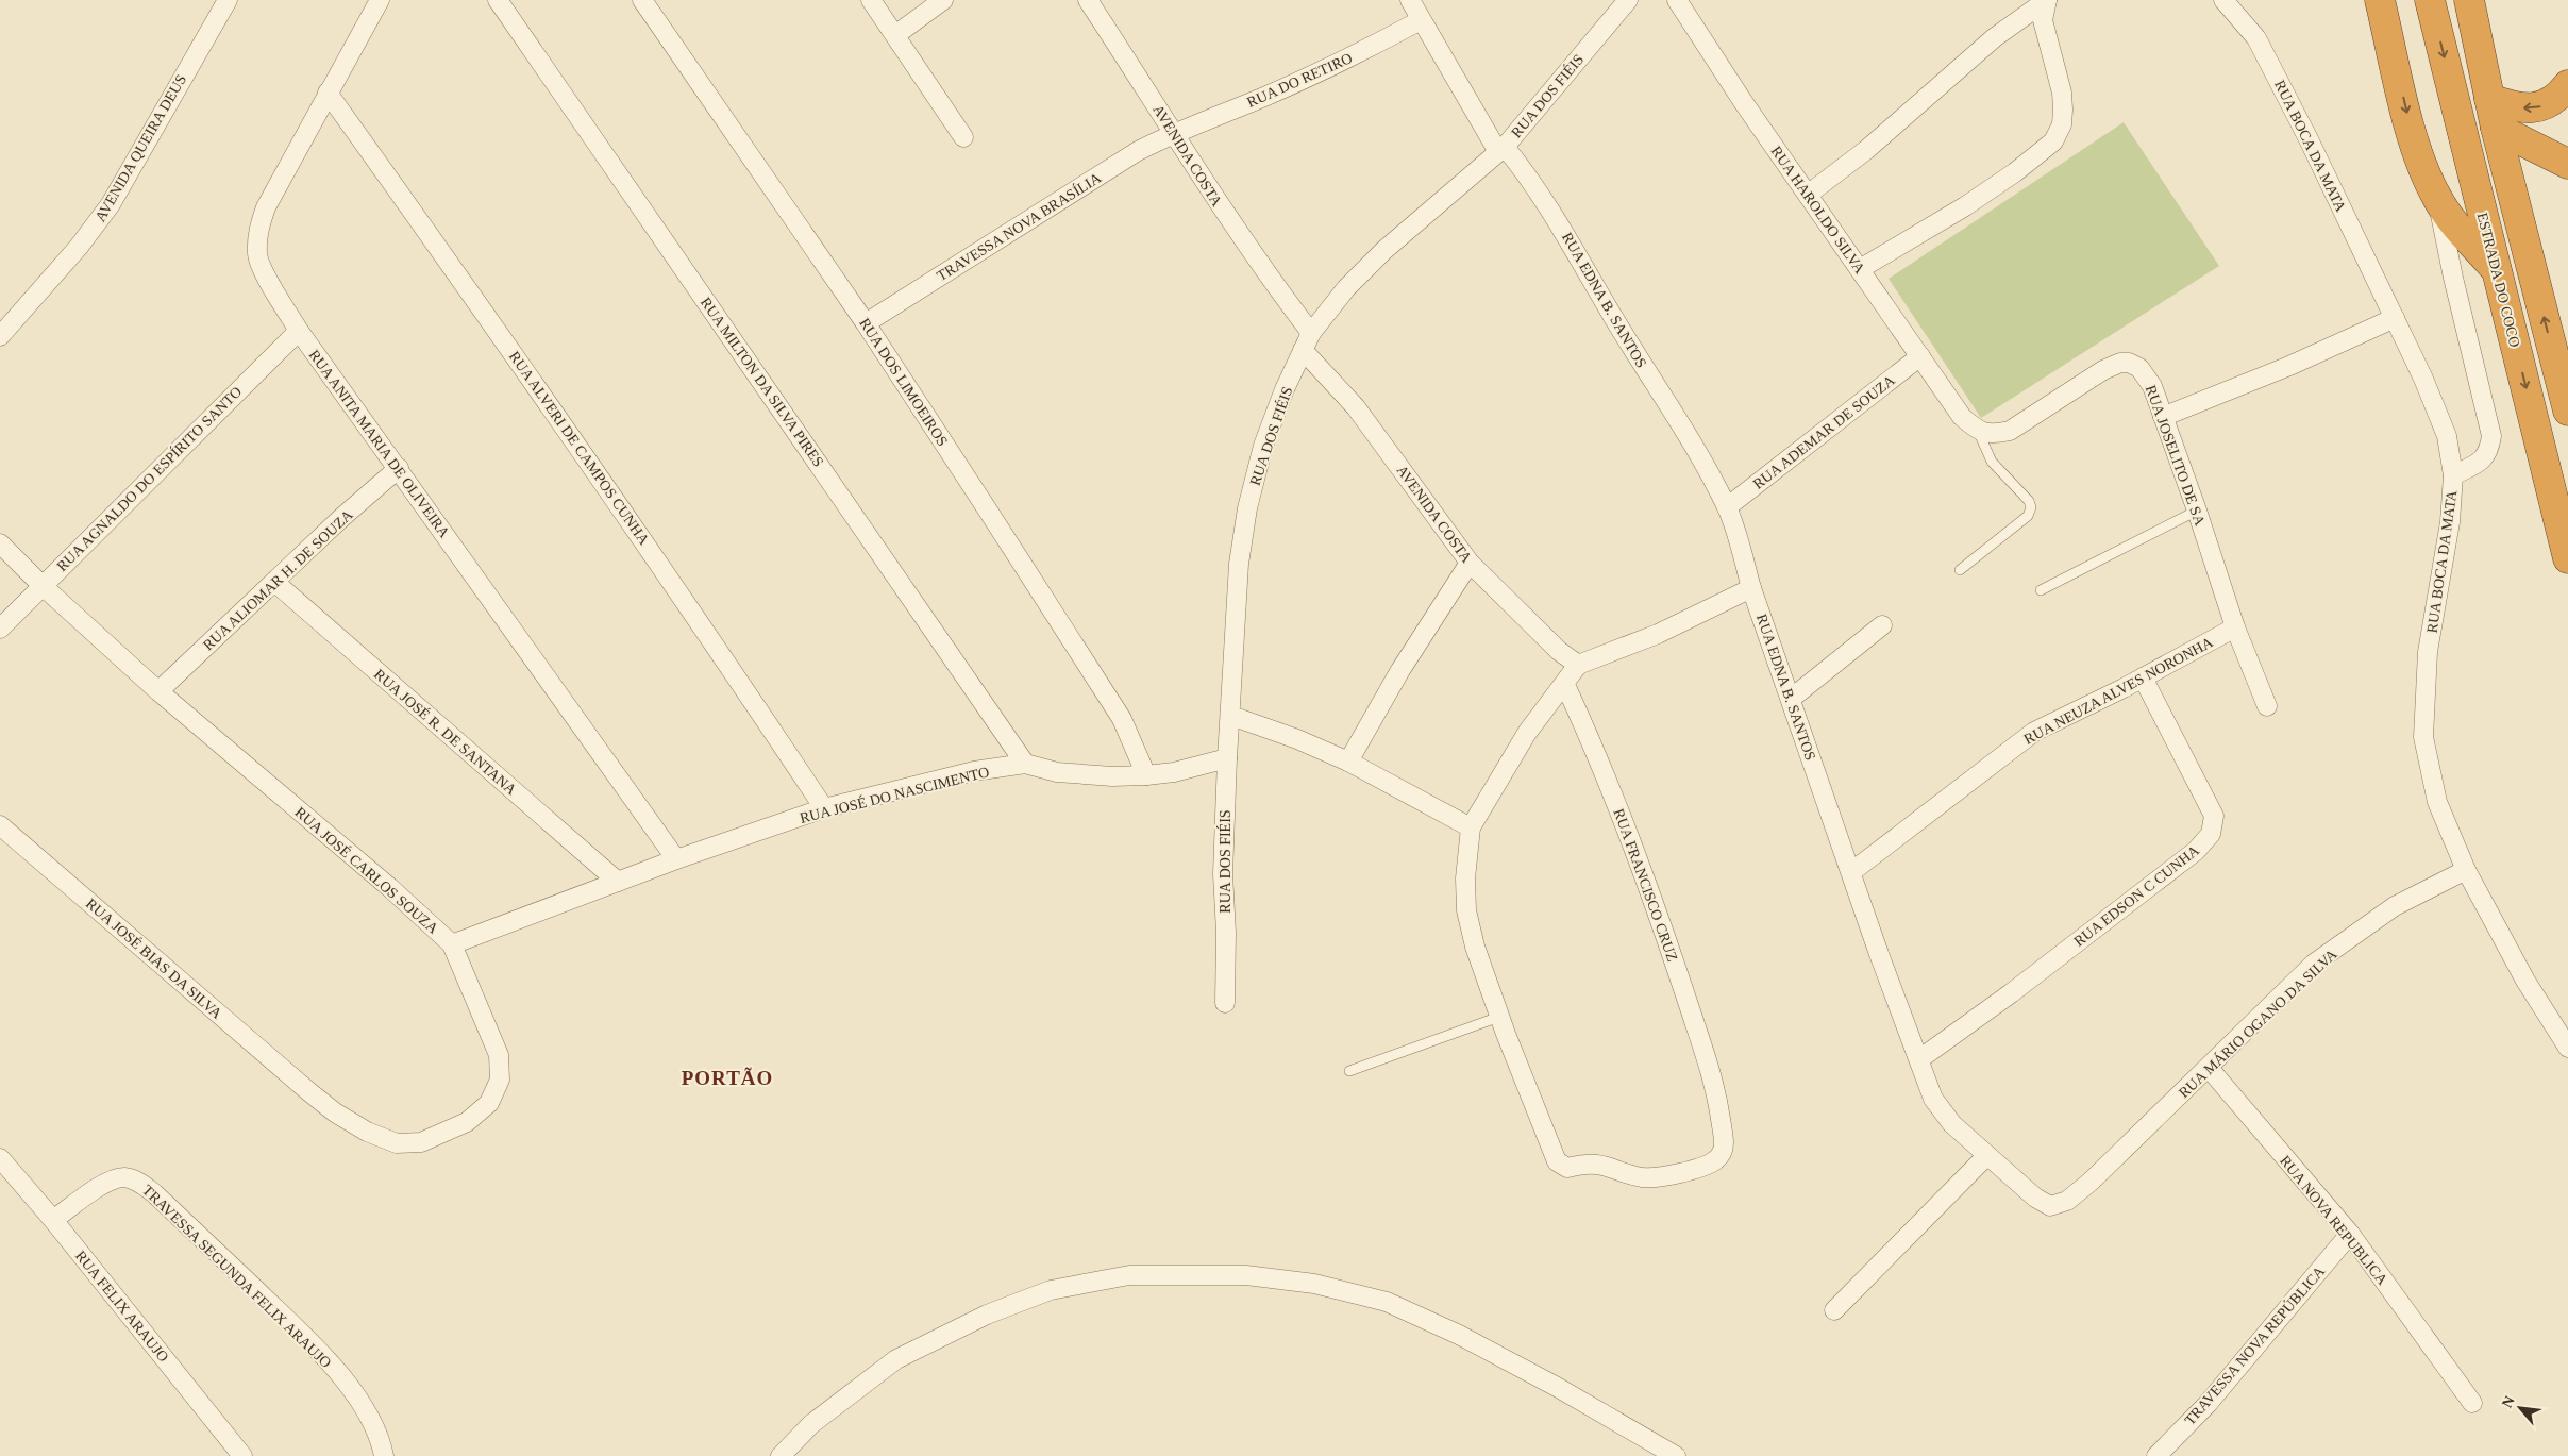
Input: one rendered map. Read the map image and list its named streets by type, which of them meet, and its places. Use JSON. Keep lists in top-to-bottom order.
{
  "streets": {
    "highway": ["ESTRADA DO COCO"],
    "street": [
      "RUA DO RETIRO",
      "RUA DOS FIÉIS",
      "RUA BOCA DA MATA",
      "AVENIDA QUEIRA DEUS",
      "AVENIDA COSTA",
      "RUA HAROLDO SILVA",
      "TRAVESSA NOVA BRASÍLIA",
      "RUA EDNA B. SANTOS",
      "RUA MILTON DA SILVA PIRES",
      "RUA DOS LIMOEIROS",
      "RUA ADEMAR DE SOUZA",
      "RUA ANITA MARIA DE OLIVEIRA",
      "RUA ALVERI DE CAMPOS CUNHA",
      "RUA JOSELITO DE SA",
      "RUA AGNALDO DO ESPÍRITO SANTO",
      "RUA ALIOMAR H. DE SOUZA",
      "RUA NEUZA ALVES NORONHA",
      "RUA JOSÉ R. DE SANTANA",
      "RUA JOSÉ DO NASCIMENTO",
      "RUA JOSÉ CARLOS SOUZA",
      "RUA FRANCISCO CRUZ",
      "RUA EDSON C CUNHA",
      "RUA JOSÉ BIAS DA SILVA",
      "RUA MÁRIO OGANO DA SILVA",
      "RUA NOVA REPUBLICA",
      "TRAVESSA SEGUNDA FELIX ARAUJO",
      "RUA FELIX ARAUJO",
      "TRAVESSA NOVA REPÚBLICA"
    ]
  },
  "crossings": [
    ["RUA DO RETIRO", "AVENIDA COSTA"],
    ["RUA DO RETIRO", "TRAVESSA NOVA BRASÍLIA"],
    ["RUA DO RETIRO", "RUA EDNA B. SANTOS"],
    ["RUA DOS FIÉIS", "AVENIDA COSTA"],
    ["RUA DOS FIÉIS", "RUA EDNA B. SANTOS"],
    ["RUA DOS FIÉIS", "RUA JOSÉ DO NASCIMENTO"],
    ["RUA BOCA DA MATA", "RUA MÁRIO OGANO DA SILVA"],
    ["AVENIDA COSTA", "TRAVESSA NOVA BRASÍLIA"],
    ["RUA HAROLDO SILVA", "RUA ADEMAR DE SOUZA"],
    ["RUA HAROLDO SILVA", "RUA JOSELITO DE SA"],
    ["TRAVESSA NOVA BRASÍLIA", "RUA DOS LIMOEIROS"],
    ["RUA EDNA B. SANTOS", "RUA ADEMAR DE SOUZA"],
    ["RUA EDNA B. SANTOS", "RUA NEUZA ALVES NORONHA"],
    ["RUA EDNA B. SANTOS", "RUA EDSON C CUNHA"],
    ["RUA EDNA B. SANTOS", "RUA MÁRIO OGANO DA SILVA"],
    ["RUA MILTON DA SILVA PIRES", "RUA JOSÉ DO NASCIMENTO"],
    ["RUA DOS LIMOEIROS", "RUA JOSÉ DO NASCIMENTO"],
    ["RUA ANITA MARIA DE OLIVEIRA", "RUA ALVERI DE CAMPOS CUNHA"],
    ["RUA ANITA MARIA DE OLIVEIRA", "RUA AGNALDO DO ESPÍRITO SANTO"],
    ["RUA ANITA MARIA DE OLIVEIRA", "RUA ALIOMAR H. DE SOUZA"],
    ["RUA ANITA MARIA DE OLIVEIRA", "RUA JOSÉ DO NASCIMENTO"],
    ["RUA ALVERI DE CAMPOS CUNHA", "RUA JOSÉ DO NASCIMENTO"],
    ["RUA JOSELITO DE SA", "RUA NEUZA ALVES NORONHA"],
    ["RUA AGNALDO DO ESPÍRITO SANTO", "RUA JOSÉ CARLOS SOUZA"],
    ["RUA ALIOMAR H. DE SOUZA", "RUA JOSÉ R. DE SANTANA"],
    ["RUA ALIOMAR H. DE SOUZA", "RUA JOSÉ CARLOS SOUZA"],
    ["RUA NEUZA ALVES NORONHA", "RUA EDSON C CUNHA"],
    ["RUA JOSÉ R. DE SANTANA", "RUA JOSÉ DO NASCIMENTO"],
    ["RUA JOSÉ DO NASCIMENTO", "RUA JOSÉ CARLOS SOUZA"],
    ["RUA JOSÉ CARLOS SOUZA", "RUA JOSÉ BIAS DA SILVA"],
    ["RUA MÁRIO OGANO DA SILVA", "RUA NOVA REPUBLICA"],
    ["RUA NOVA REPUBLICA", "TRAVESSA NOVA REPÚBLICA"],
    ["TRAVESSA SEGUNDA FELIX ARAUJO", "RUA FELIX ARAUJO"]
  ],
  "districts": ["PORTÃO"],
  "north": "top left"
}
